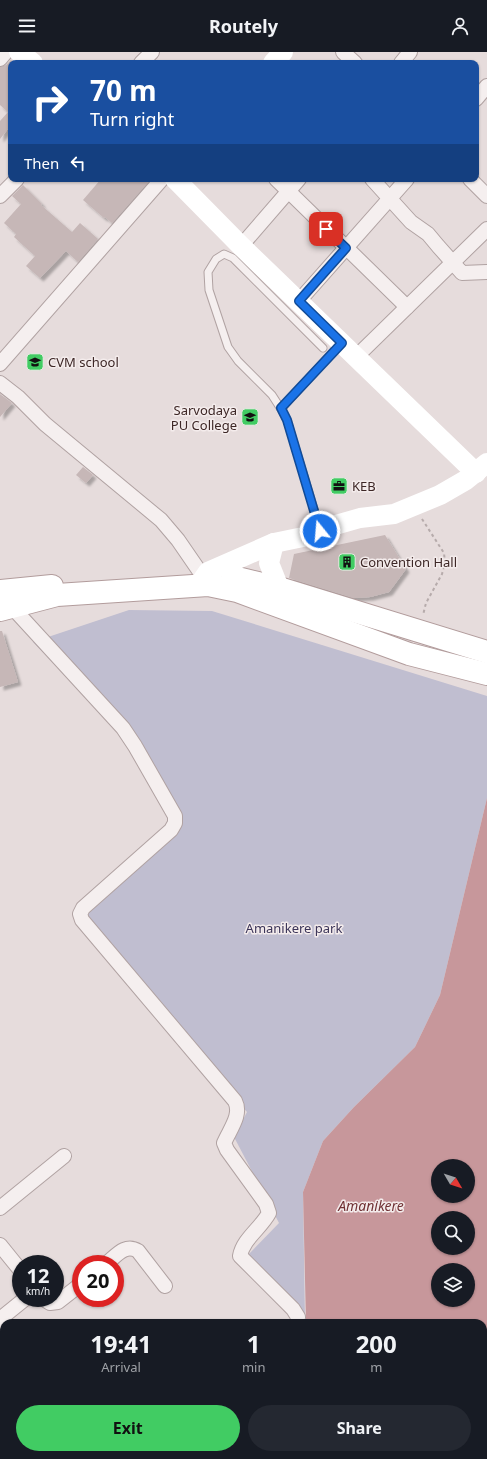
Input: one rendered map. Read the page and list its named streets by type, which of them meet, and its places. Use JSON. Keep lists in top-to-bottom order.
{
  "water": ["Amanikere"],
  "parks": ["Amanikere park"],
  "places": {
    "school or university": ["CVM school", "Sarvodaya PU College"],
    "office": ["KEB"],
    "building": ["Convention Hall"]
  },
  "north": "bottom right",
  "page": {
    "header": "Routely",
    "turn": ["70 m", "Turn right"],
    "then": "Then",
    "speed": "12 km/h",
    "limit": "20",
    "eta": [
      "19:41",
      "Arrival",
      "1",
      "min",
      "200",
      "m"
    ],
    "buttons": ["Exit", "Share"]
  }
}
